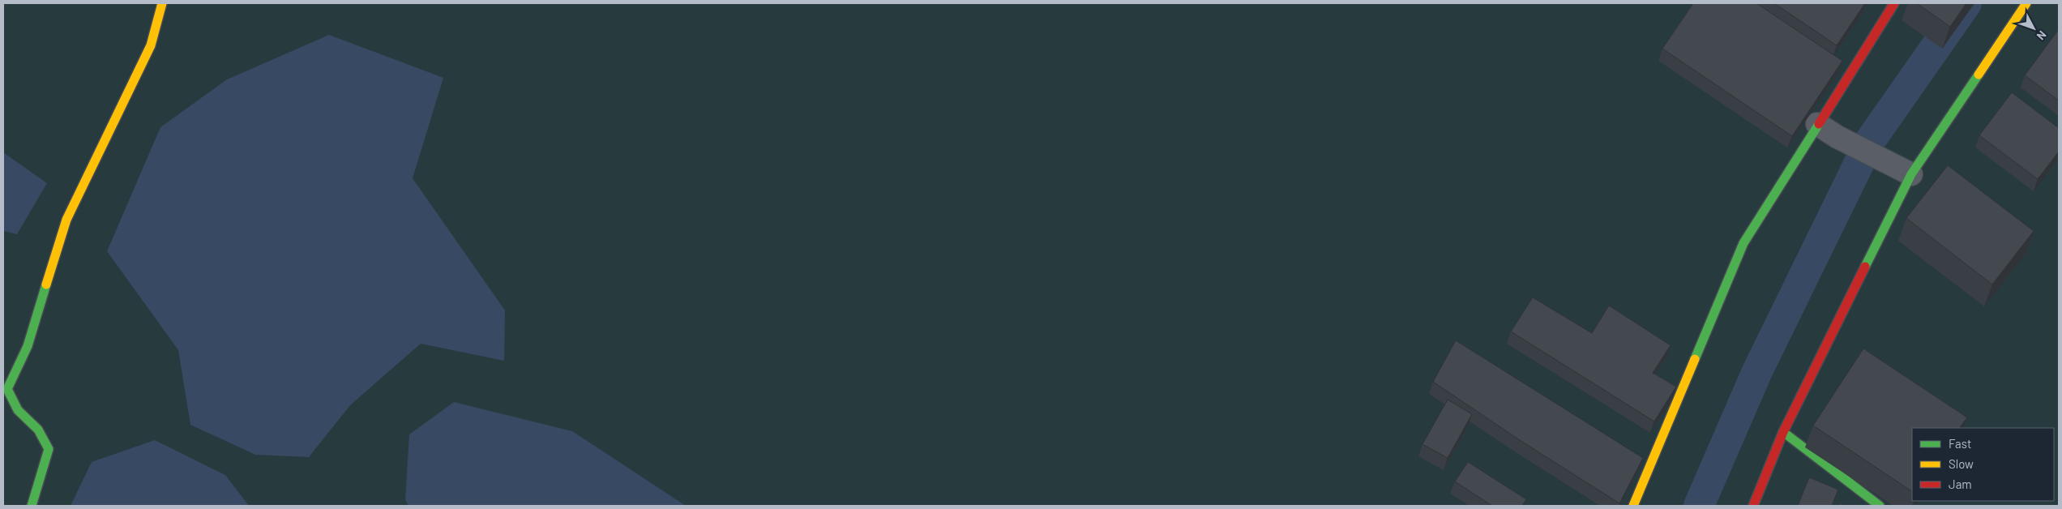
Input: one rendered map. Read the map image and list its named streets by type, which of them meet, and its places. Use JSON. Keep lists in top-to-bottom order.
{
  "legend": ["Fast", "Slow", "Jam"],
  "north": "bottom right"
}
